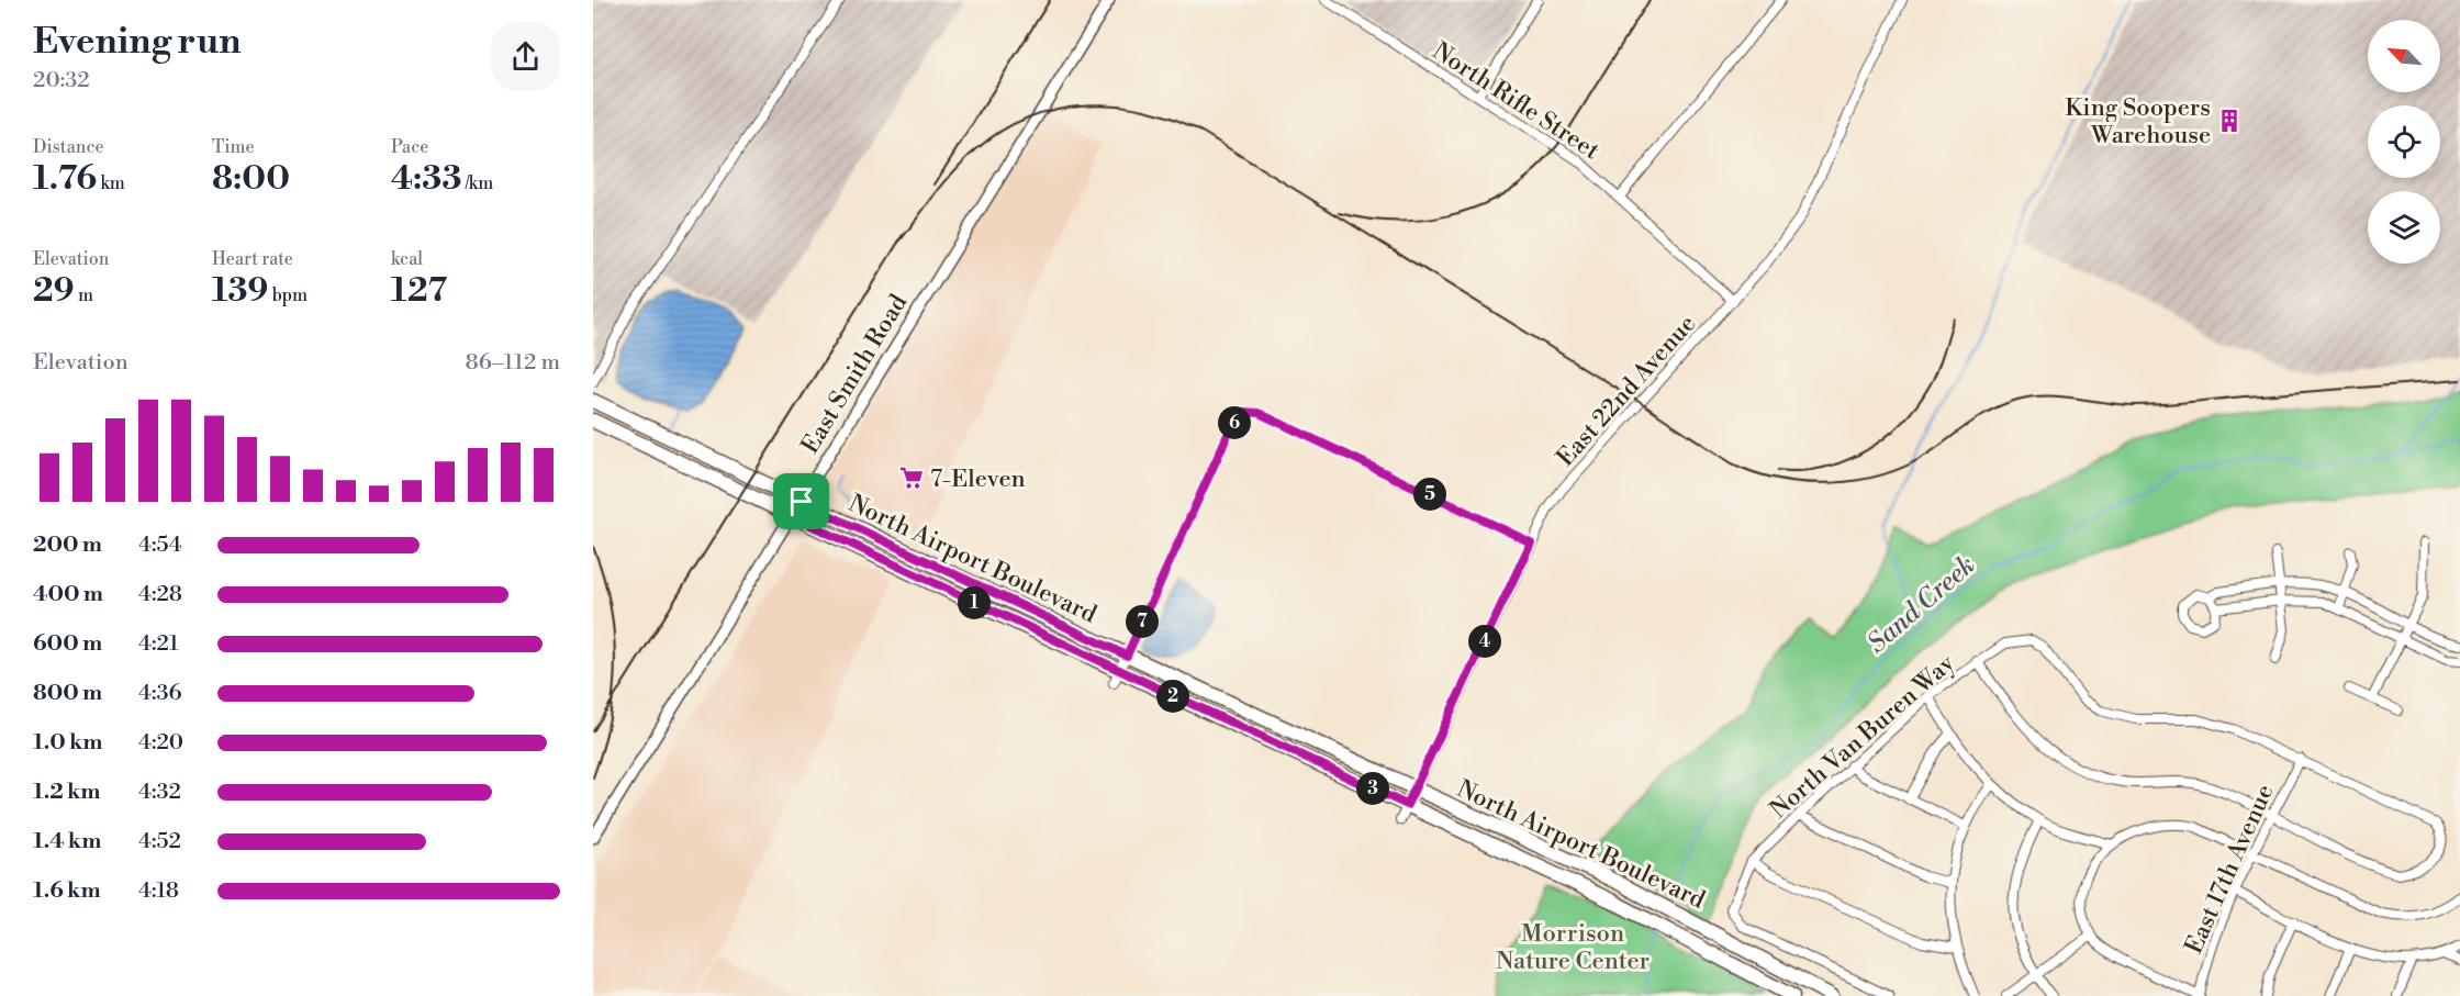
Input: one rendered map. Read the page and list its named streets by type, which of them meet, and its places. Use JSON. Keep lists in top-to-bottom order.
{
  "streets": {
    "main road": ["North Airport Boulevard"],
    "street": [
      "North Rifle Street",
      "East Smith Road",
      "East 22nd Avenue",
      "North Van Buren Way",
      "East 17th Avenue"
    ]
  },
  "crossings": [
    ["North Rifle Street", "East 22nd Avenue"],
    ["East Smith Road", "North Airport Boulevard"],
    ["East 22nd Avenue", "North Airport Boulevard"],
    ["North Van Buren Way", "East 17th Avenue"]
  ],
  "water": ["Sand Creek"],
  "parks": ["Morrison Nature Center"],
  "places": {
    "building": ["King Soopers Warehouse"],
    "supermarket": ["7-Eleven"]
  },
  "north": "top left",
  "page": {
    "heading": ["Evening run", "20:32"],
    "stats": [
      ["Distance", "1.76 km"],
      ["Time", "8:00"],
      ["Pace", "4:33 /km"],
      ["Elevation", "29 m"],
      ["Heart rate", "139 bpm"],
      ["kcal", "127"]
    ],
    "chart": ["Elevation", "86–112 m"],
    "pins": [
      "6",
      "5",
      "1",
      "7",
      "4",
      "2",
      "3"
    ],
    "list": [
      {
        "name": "200 m",
        "note": "4:54"
      },
      {
        "name": "400 m",
        "note": "4:28"
      },
      {
        "name": "600 m",
        "note": "4:21"
      },
      {
        "name": "800 m",
        "note": "4:36"
      },
      {
        "name": "1.0 km",
        "note": "4:20"
      },
      {
        "name": "1.2 km",
        "note": "4:32"
      },
      {
        "name": "1.4 km",
        "note": "4:52"
      },
      {
        "name": "1.6 km",
        "note": "4:18"
      }
    ]
  }
}
